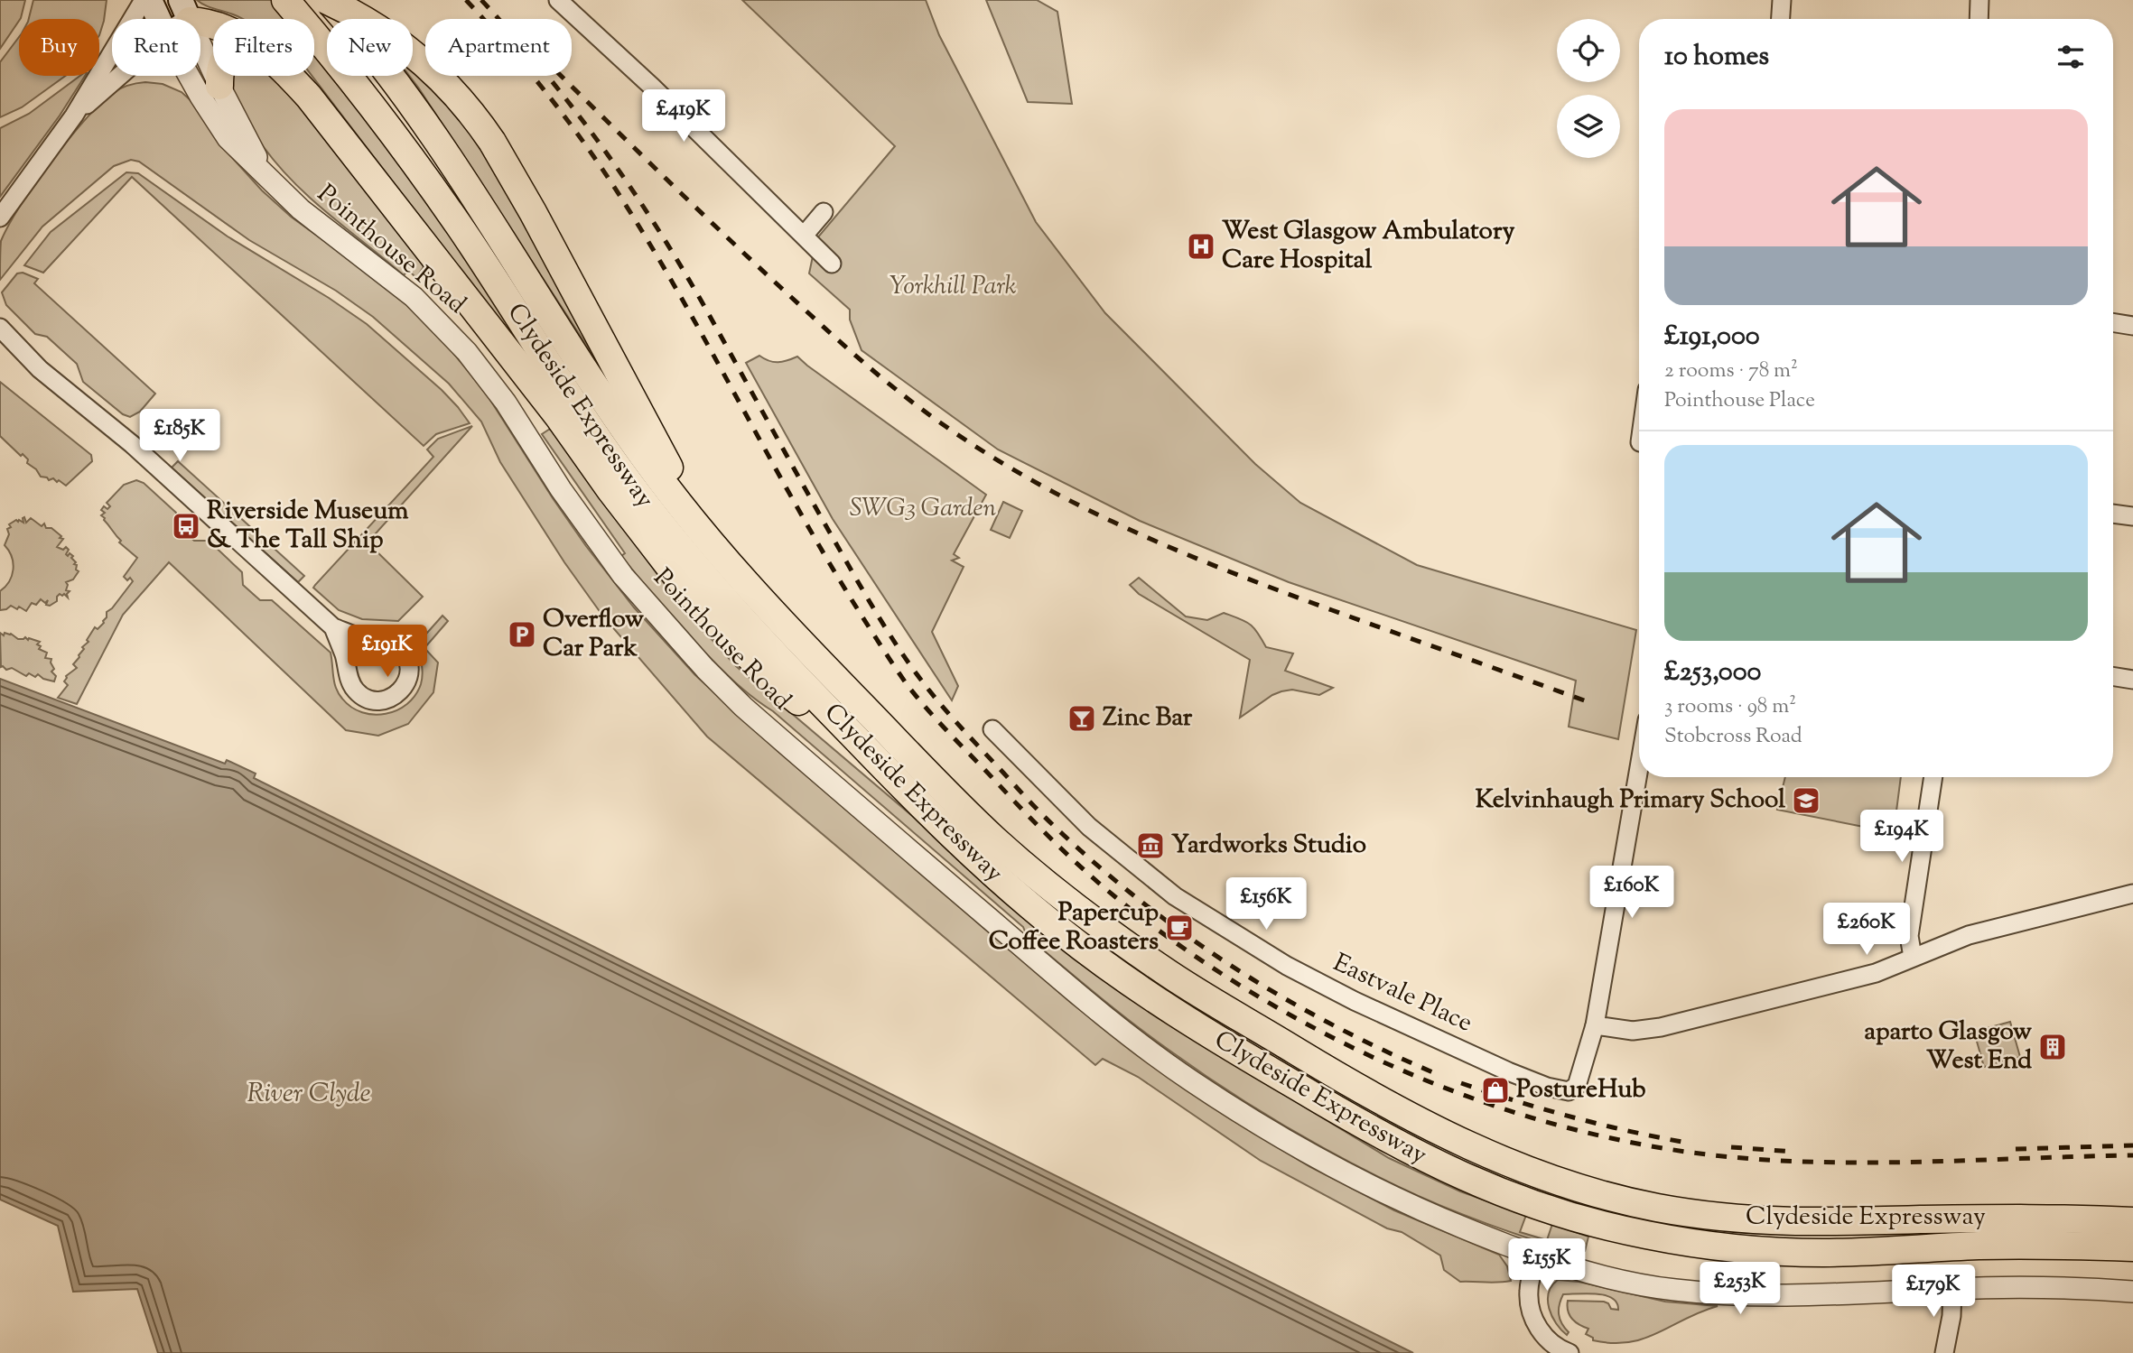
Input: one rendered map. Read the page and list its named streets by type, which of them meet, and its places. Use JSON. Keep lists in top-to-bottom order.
{
  "streets": {
    "main road": ["Clydeside Expressway"],
    "street": ["Pointhouse Road", "Eastvale Place"]
  },
  "water": ["River Clyde"],
  "parks": ["Yorkhill Park", "SWG3 Garden"],
  "places": {
    "hospital": ["West Glasgow Ambulatory Care Hospital"],
    "bus stop": ["Riverside Museum & The Tall Ship"],
    "parking": ["Overflow Car Park"],
    "bar": ["Zinc Bar"],
    "school or university": ["Kelvinhaugh Primary School"],
    "museum": ["Yardworks Studio"],
    "cafe": ["Papercup Coffee Roasters"],
    "building": ["aparto Glasgow West End"],
    "shop": ["PostureHub"]
  },
  "page": {
    "chip": [
      "Buy",
      "Rent",
      "Filters",
      "New",
      "Apartment"
    ],
    "heading": "10 homes",
    "price": [
      "£419K",
      "£185K",
      "£191K",
      "£194K",
      "£160K",
      "£156K",
      "£260K",
      "£155K",
      "£253K",
      "£179K"
    ],
    "list": [
      {
        "name": "£191,000",
        "note": "2 rooms · 78 m² · Pointhouse Place"
      },
      {
        "name": "£253,000",
        "note": "3 rooms · 98 m² · Stobcross Road"
      }
    ]
  }
}
